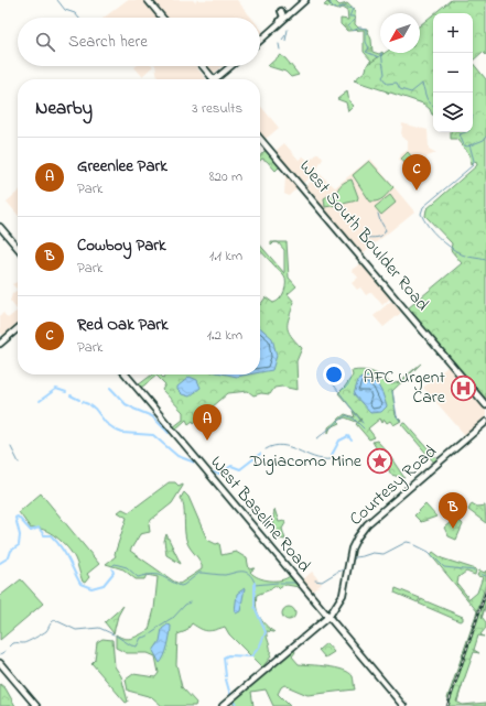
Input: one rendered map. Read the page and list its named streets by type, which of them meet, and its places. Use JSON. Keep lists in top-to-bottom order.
{
  "streets": {
    "main road": ["West South Boulder Road", "Courtesy Road", "West Baseline Road"]
  },
  "crossings": [
    ["Courtesy Road", "West Baseline Road"]
  ],
  "places": {
    "hospital": ["AFC Urgent Care"],
    "place": ["Digiacomo Mine"]
  },
  "north": "bottom left",
  "page": {
    "map_buttons": ["+", "−"],
    "search": "Search here",
    "heading": ["Nearby", "3 results"],
    "list": [
      {
        "mark": "A",
        "name": "Greenlee Park",
        "note": "Park",
        "value": "820 m"
      },
      {
        "mark": "B",
        "name": "Cowboy Park",
        "note": "Park",
        "value": "1.1 km"
      },
      {
        "mark": "C",
        "name": "Red Oak Park",
        "note": "Park",
        "value": "1.2 km"
      }
    ],
    "pins": ["C", "A", "B"]
  }
}
